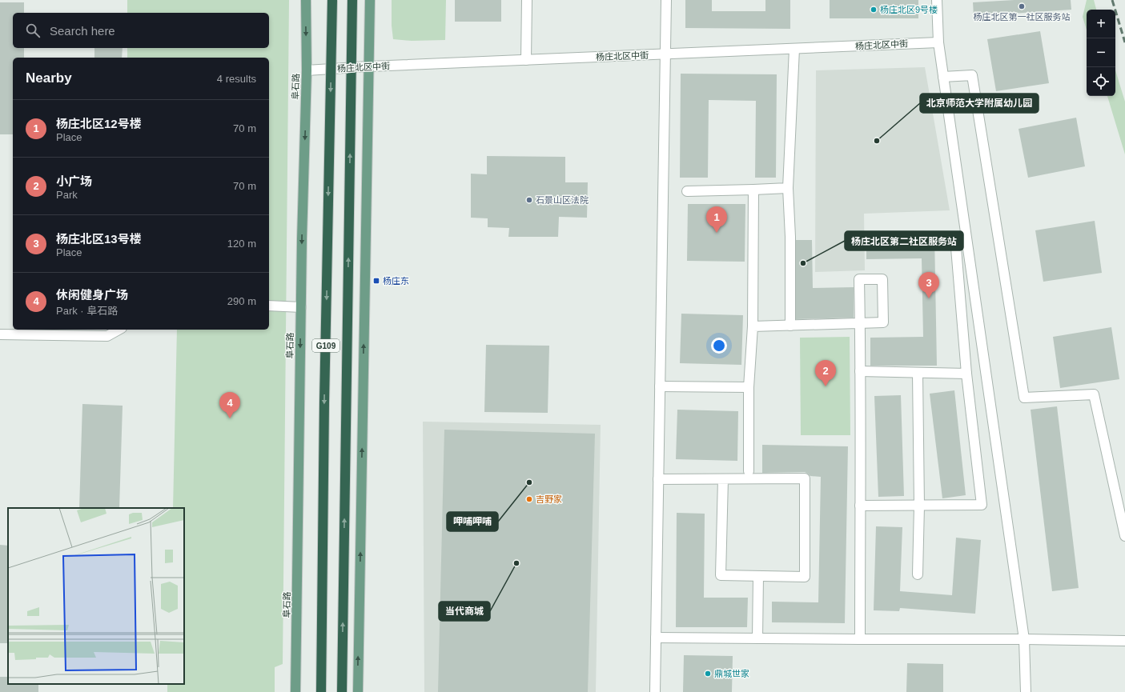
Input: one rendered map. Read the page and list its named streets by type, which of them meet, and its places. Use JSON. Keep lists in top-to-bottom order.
{
  "streets": {
    "highway": ["G109"],
    "main road": ["阜石路"],
    "street": ["杨庄北区中街"]
  },
  "crossings": [
    ["杨庄北区中街", "阜石路"]
  ],
  "places": {
    "other": [
      "杨庄北区第一社区服务站",
      "杨庄北区9号楼",
      "北京师范大学附属幼儿园",
      "石景山区法院",
      "杨庄北区第二社区服务站",
      "呷哺呷哺",
      "吉野家",
      "当代商城",
      "鼎城世家"
    ],
    "transit": ["杨庄东"]
  },
  "page": {
    "map_buttons": ["+", "−"],
    "search": "Search here",
    "heading": ["Nearby", "4 results"],
    "list": [
      {
        "mark": "1",
        "name": "杨庄北区12号楼",
        "note": "Place",
        "value": "70 m"
      },
      {
        "mark": "2",
        "name": "小广场",
        "note": "Park",
        "value": "70 m"
      },
      {
        "mark": "3",
        "name": "杨庄北区13号楼",
        "note": "Place",
        "value": "120 m"
      },
      {
        "mark": "4",
        "name": "休闲健身广场",
        "note": "Park · 阜石路",
        "value": "290 m"
      }
    ],
    "pins": [
      "1",
      "3",
      "2",
      "4"
    ]
  }
}
